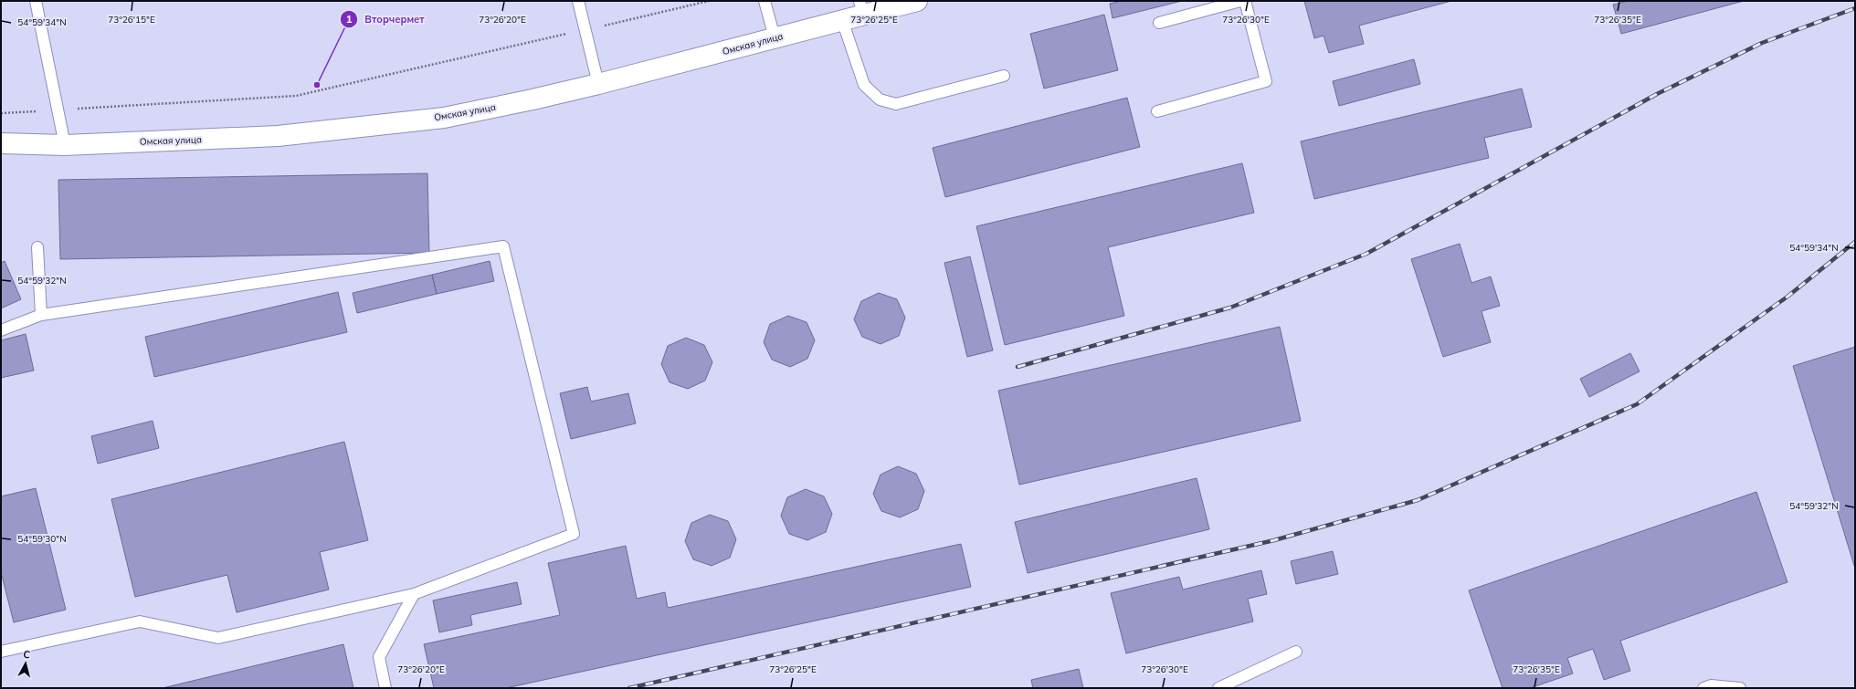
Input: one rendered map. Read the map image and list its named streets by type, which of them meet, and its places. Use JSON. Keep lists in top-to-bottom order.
{
  "streets": {
    "street": ["Омская улица"]
  },
  "places": ["Вторчермет"],
  "north": "top",
  "coordinates": [
    "73°26'15\"E",
    "73°26'20\"E",
    "73°26'25\"E",
    "73°26'30\"E",
    "73°26'35\"E",
    "54°59'34\"N",
    "54°59'32\"N",
    "54°59'30\"N"
  ]
}
